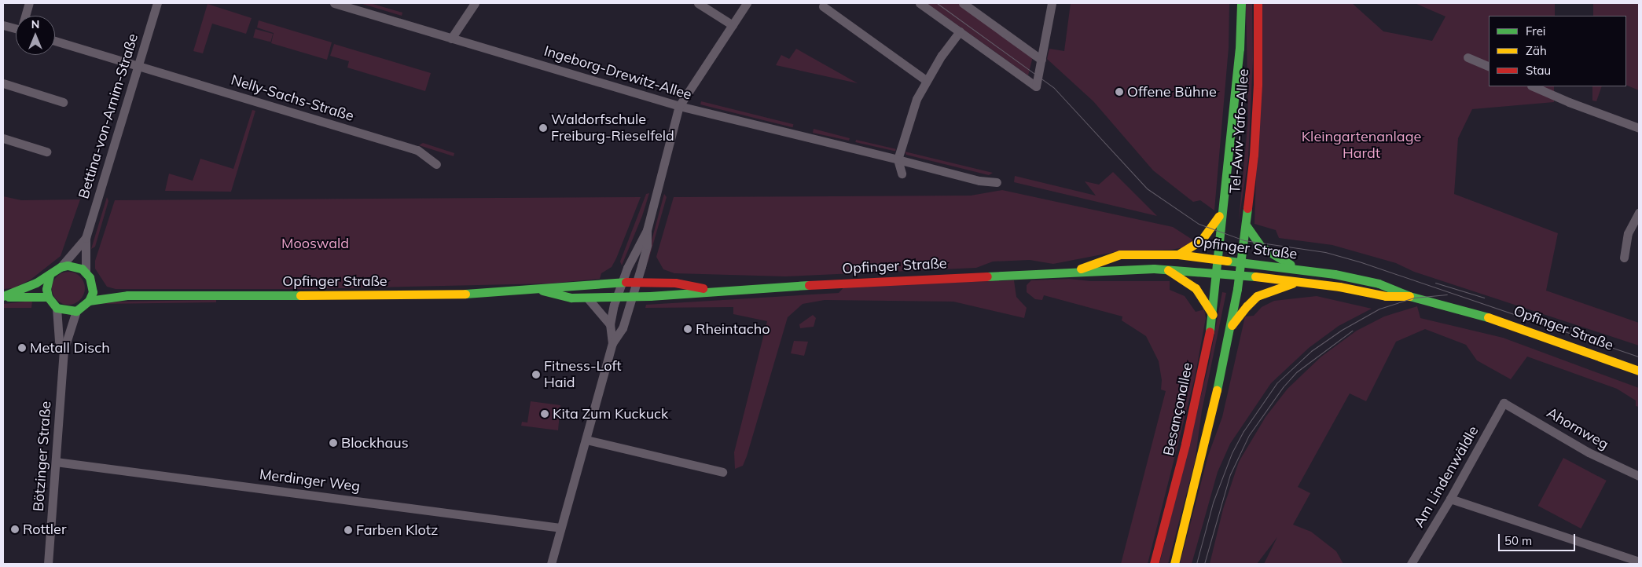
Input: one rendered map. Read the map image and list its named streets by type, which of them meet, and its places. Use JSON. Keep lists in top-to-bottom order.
{
  "streets": {
    "main road": ["Tel-Aviv-Yafo-Allee", "Opfinger Straße", "Besançonallee"],
    "street": [
      "Ingeborg-Drewitz-Allee",
      "Nelly-Sachs-Straße",
      "Bettina-von-Arnim-Straße",
      "Ahornweg",
      "Bötzinger Straße",
      "Am Lindenwäldle",
      "Merdinger Weg"
    ]
  },
  "crossings": [
    ["Nelly-Sachs-Straße", "Bettina-von-Arnim-Straße"],
    ["Bettina-von-Arnim-Straße", "Opfinger Straße"],
    ["Bettina-von-Arnim-Straße", "Bötzinger Straße"],
    ["Tel-Aviv-Yafo-Allee", "Opfinger Straße"],
    ["Tel-Aviv-Yafo-Allee", "Besançonallee"],
    ["Opfinger Straße", "Besançonallee"],
    ["Opfinger Straße", "Bötzinger Straße"],
    ["Ahornweg", "Am Lindenwäldle"],
    ["Bötzinger Straße", "Merdinger Weg"]
  ],
  "parks": ["Kleingartenanlage Hardt", "Mooswald"],
  "places": [
    "Offene Bühne",
    "Waldorfschule Freiburg-Rieselfeld",
    "Rheintacho",
    "Metall Disch",
    "Fitness-Loft Haid",
    "Kita Zum Kuckuck",
    "Blockhaus",
    "Rottler",
    "Farben Klotz"
  ],
  "legend": ["Frei", "Zäh", "Stau"],
  "scale_bar": "50 m",
  "north": "top"
}
